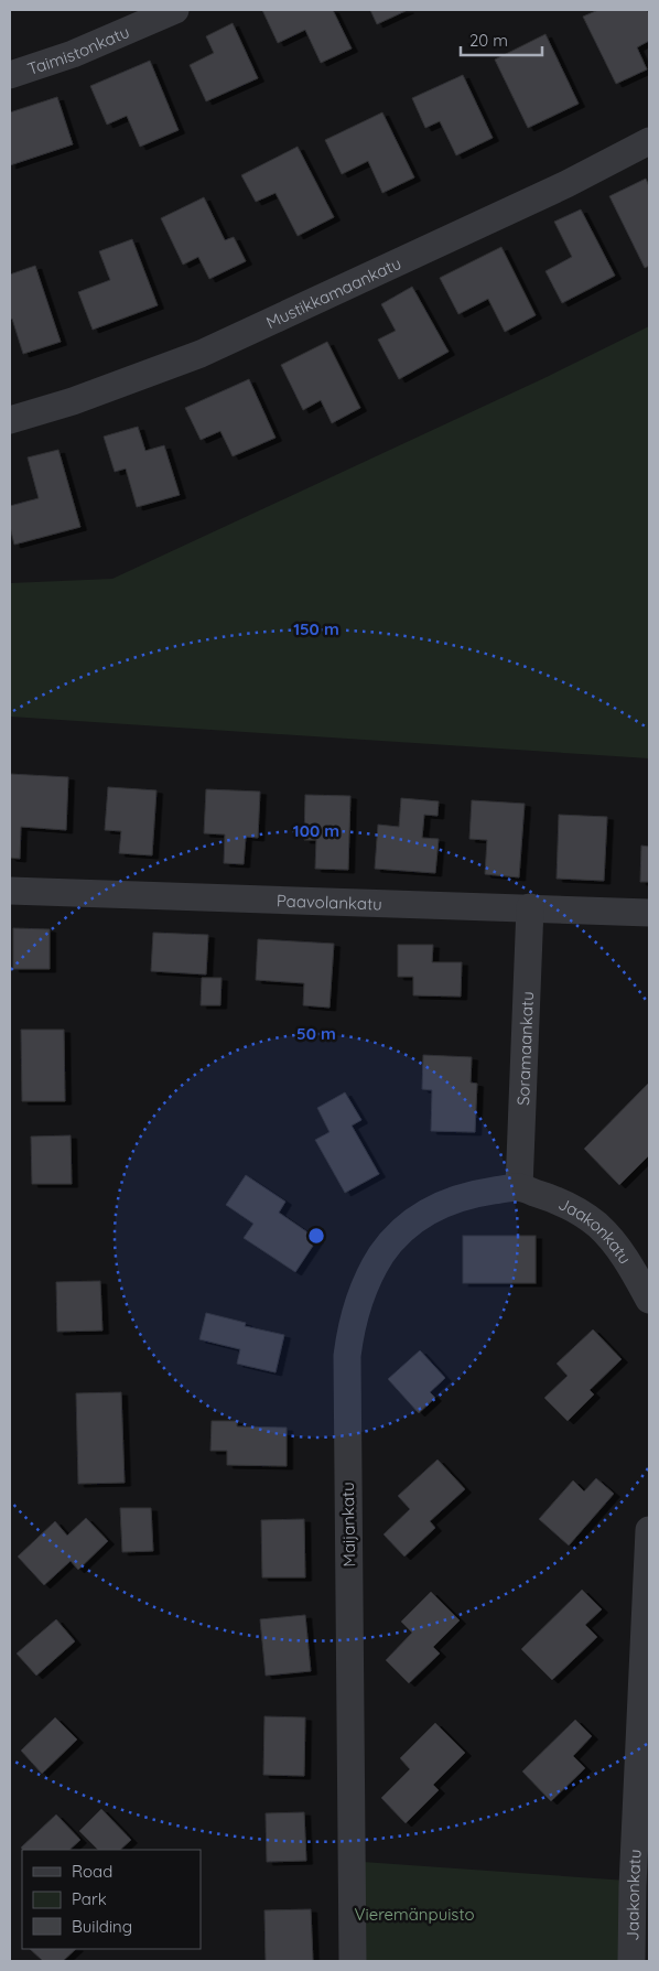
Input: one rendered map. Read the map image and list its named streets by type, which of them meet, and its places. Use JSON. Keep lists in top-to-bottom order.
{
  "streets": {
    "street": [
      "Taimistonkatu",
      "Mustikkamaankatu",
      "Paavolankatu",
      "Soramaankatu",
      "Jaakonkatu",
      "Maijankatu"
    ]
  },
  "crossings": [
    ["Paavolankatu", "Soramaankatu"],
    ["Soramaankatu", "Jaakonkatu"],
    ["Soramaankatu", "Maijankatu"],
    ["Jaakonkatu", "Maijankatu"]
  ],
  "parks": ["Vieremänpuisto"],
  "legend": ["Road", "Park", "Building"],
  "scale_bar": "20 m",
  "rings": ["150 m", "100 m", "50 m"]
}
